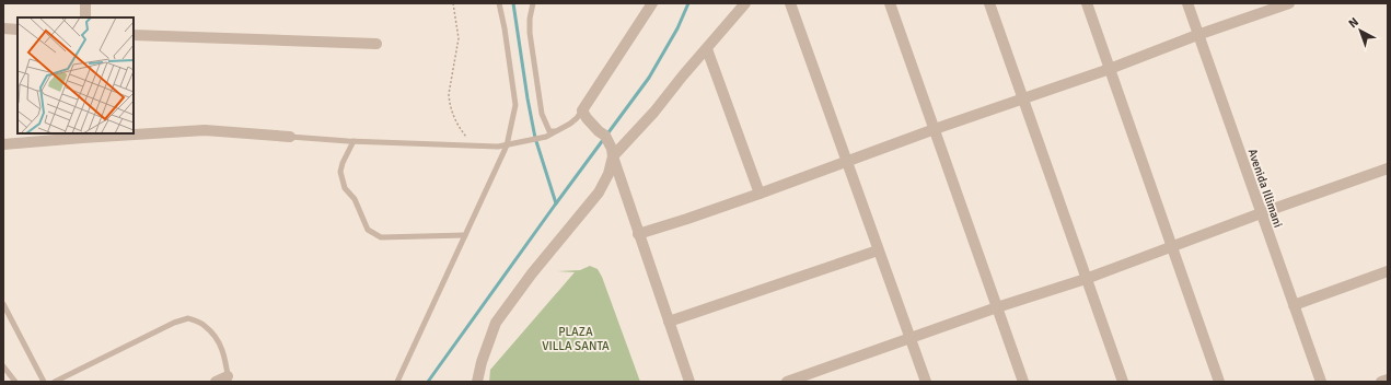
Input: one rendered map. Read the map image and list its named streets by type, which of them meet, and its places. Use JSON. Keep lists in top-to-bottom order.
{
  "streets": {
    "street": ["Avenida Illimani"]
  },
  "parks": ["PLAZA VILLA SANTA"],
  "north": "top left"
}
